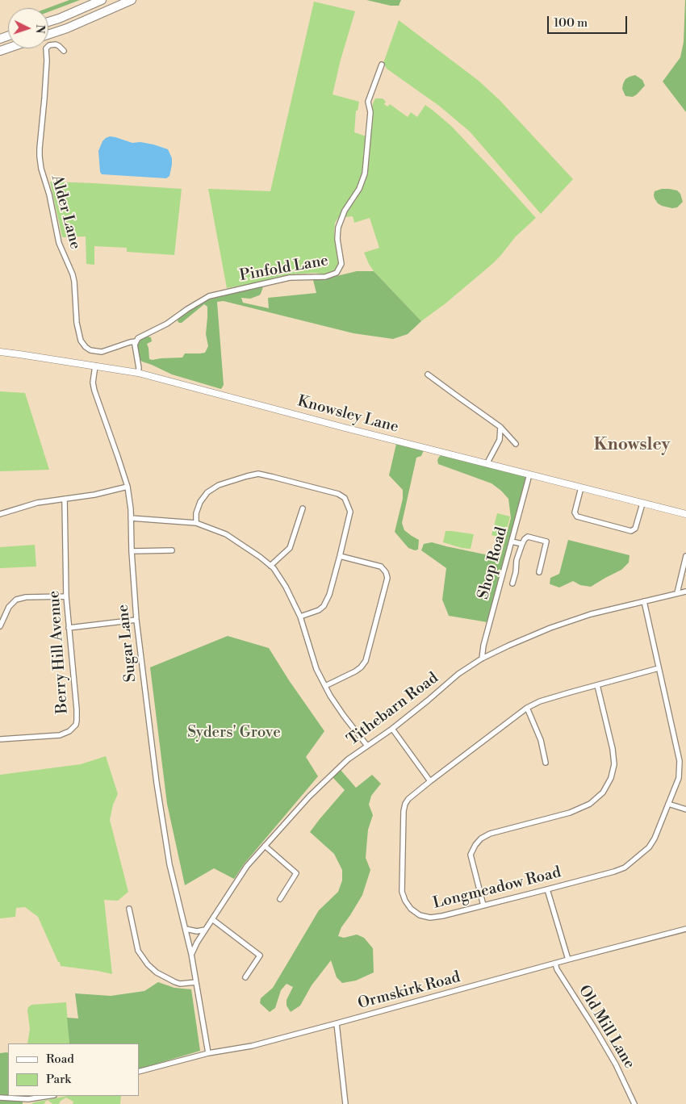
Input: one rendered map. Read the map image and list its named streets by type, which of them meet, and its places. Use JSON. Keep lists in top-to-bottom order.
{
  "streets": {
    "main road": ["Knowsley Lane"],
    "street": [
      "Alder Lane",
      "Pinfold Lane",
      "Shop Road",
      "Sugar Lane",
      "Berry Hill Avenue",
      "Tithebarn Road",
      "Longmeadow Road",
      "Ormskirk Road",
      "Old Mill Lane"
    ]
  },
  "crossings": [
    ["Alder Lane", "Pinfold Lane"],
    ["Knowsley Lane", "Shop Road"],
    ["Knowsley Lane", "Sugar Lane"],
    ["Shop Road", "Tithebarn Road"],
    ["Sugar Lane", "Tithebarn Road"],
    ["Sugar Lane", "Ormskirk Road"],
    ["Tithebarn Road", "Longmeadow Road"],
    ["Ormskirk Road", "Old Mill Lane"]
  ],
  "districts": ["Knowsley"],
  "parks": ["Syders' Grove"],
  "legend": ["Road", "Park"],
  "scale_bar": "100 m",
  "north": "right"
}
